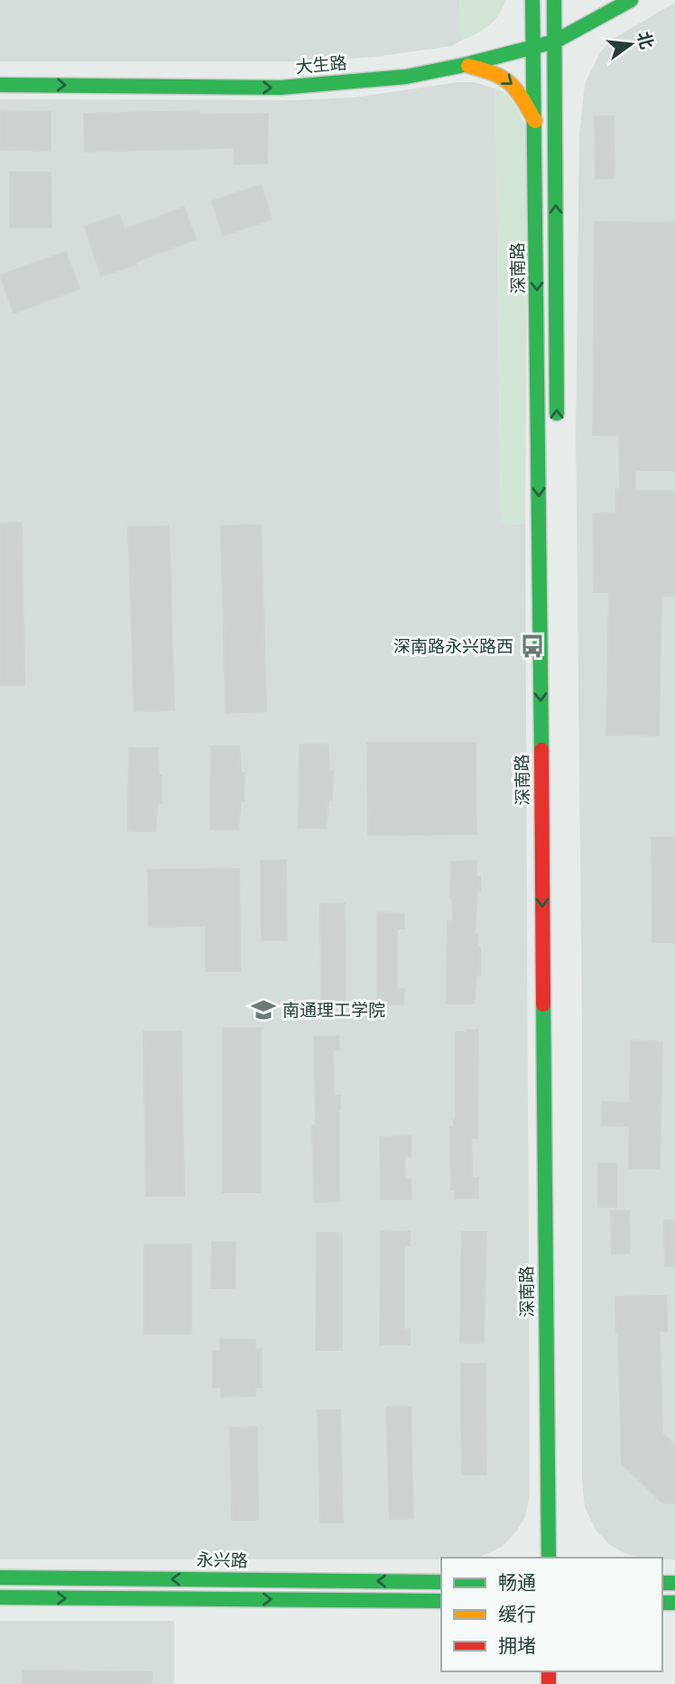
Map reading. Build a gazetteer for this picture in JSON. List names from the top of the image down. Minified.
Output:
{"streets":{"main road":["大生路","深南路","永兴路"]},"crossings":[["大生路","深南路"]],"one_way":["大生路"],"places":{"bus stop":["深南路永兴路西"],"school or university":["南通理工学院"]},"legend":["畅通","缓行","拥堵"],"north":"right"}
